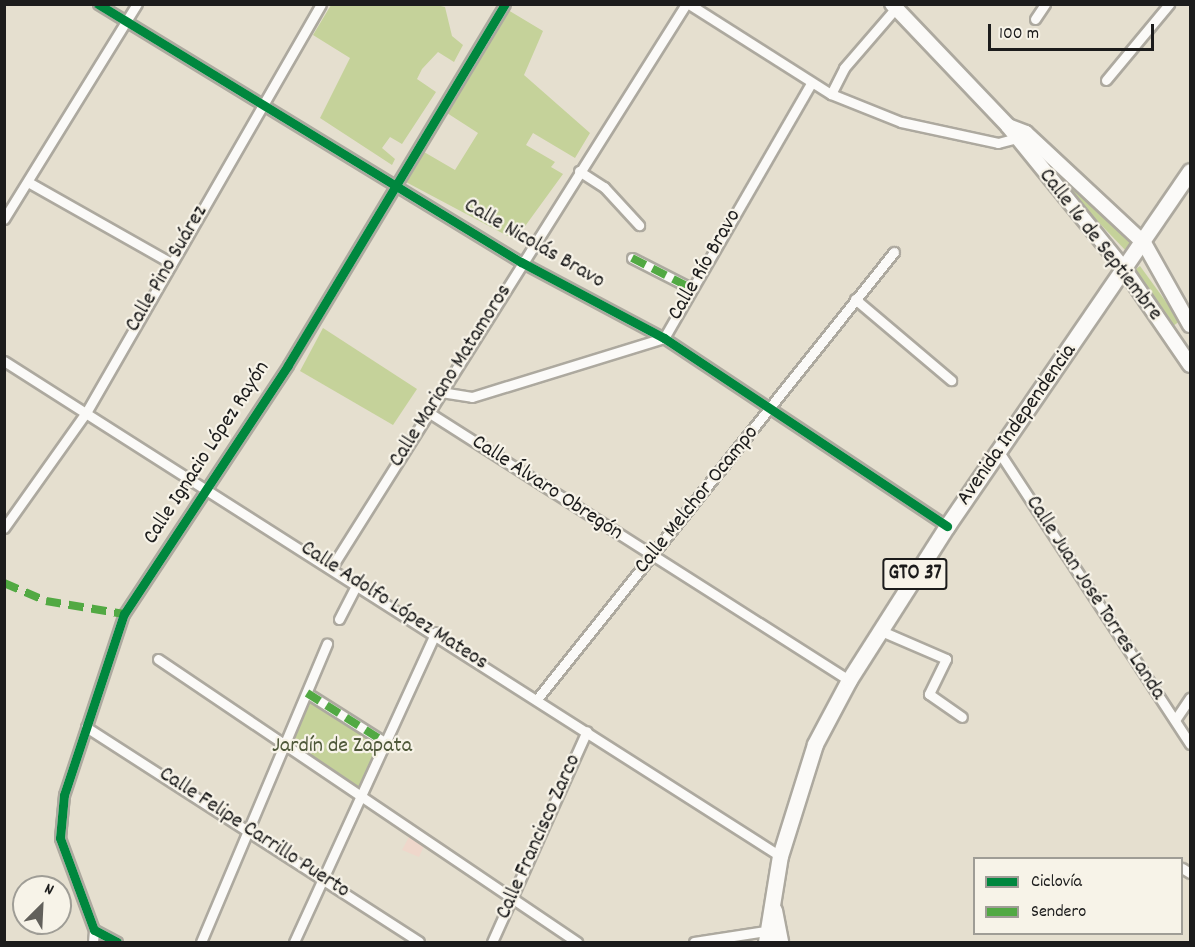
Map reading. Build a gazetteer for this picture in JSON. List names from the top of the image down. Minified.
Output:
{"streets":{"main road":["Avenida Independencia","GTO 37"],"street":["Calle Nicolás Bravo","Calle 16 de Septiembre","Calle Río Bravo","Calle Pino Suárez","Calle Mariano Matamoros","Calle Ignacio López Rayón","Calle Álvaro Obregón","Calle Melchor Ocampo","Calle Juan José Torres Landa","Calle Adolfo López Mateos","Calle Felipe Carrillo Puerto","Calle Francisco Zarco"]},"crossings":[["Calle Nicolás Bravo","Calle Río Bravo"],["Calle Nicolás Bravo","Calle Pino Suárez"],["Calle Nicolás Bravo","Calle Mariano Matamoros"],["Calle Nicolás Bravo","Avenida Independencia"],["Calle Nicolás Bravo","Calle Ignacio López Rayón"],["Calle Nicolás Bravo","Calle Melchor Ocampo"],["Calle 16 de Septiembre","Avenida Independencia"],["Calle 16 de Septiembre","GTO 37"],["Calle Río Bravo","Calle Mariano Matamoros"],["Calle Pino Suárez","Calle Adolfo López Mateos"],["Calle Mariano Matamoros","Calle Álvaro Obregón"],["Calle Mariano Matamoros","Calle Adolfo López Mateos"],["Avenida Independencia","Calle Álvaro Obregón"],["Avenida Independencia","GTO 37"],["Avenida Independencia","Calle Juan José Torres Landa"],["Avenida Independencia","Calle Adolfo López Mateos"],["Calle Ignacio López Rayón","Calle Adolfo López Mateos"],["Calle Ignacio López Rayón","Calle Felipe Carrillo Puerto"],["Calle Álvaro Obregón","Calle Melchor Ocampo"],["Calle Melchor Ocampo","Calle Adolfo López Mateos"],["Calle Adolfo López Mateos","Calle Francisco Zarco"]],"parks":["Jardín de Zapata"],"legend":["Ciclovía","Sendero"],"scale_bar":"100 m","north":"top right"}
